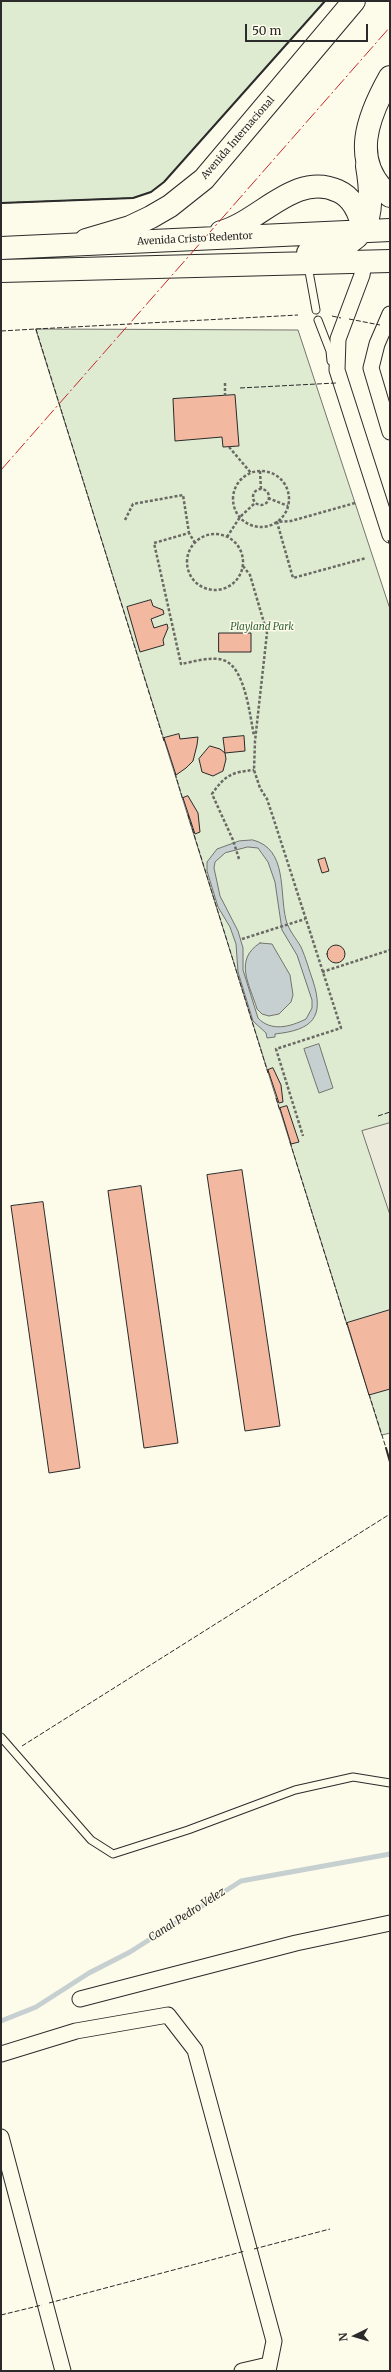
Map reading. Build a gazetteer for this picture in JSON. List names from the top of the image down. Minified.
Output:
{"streets":{"main road":["Avenida Internacional","Avenida Cristo Redentor"]},"crossings":[["Avenida Internacional","Avenida Cristo Redentor"]],"water":["Canal Pedro Velez"],"parks":["Playland Park"],"scale_bar":"50 m","north":"left"}
